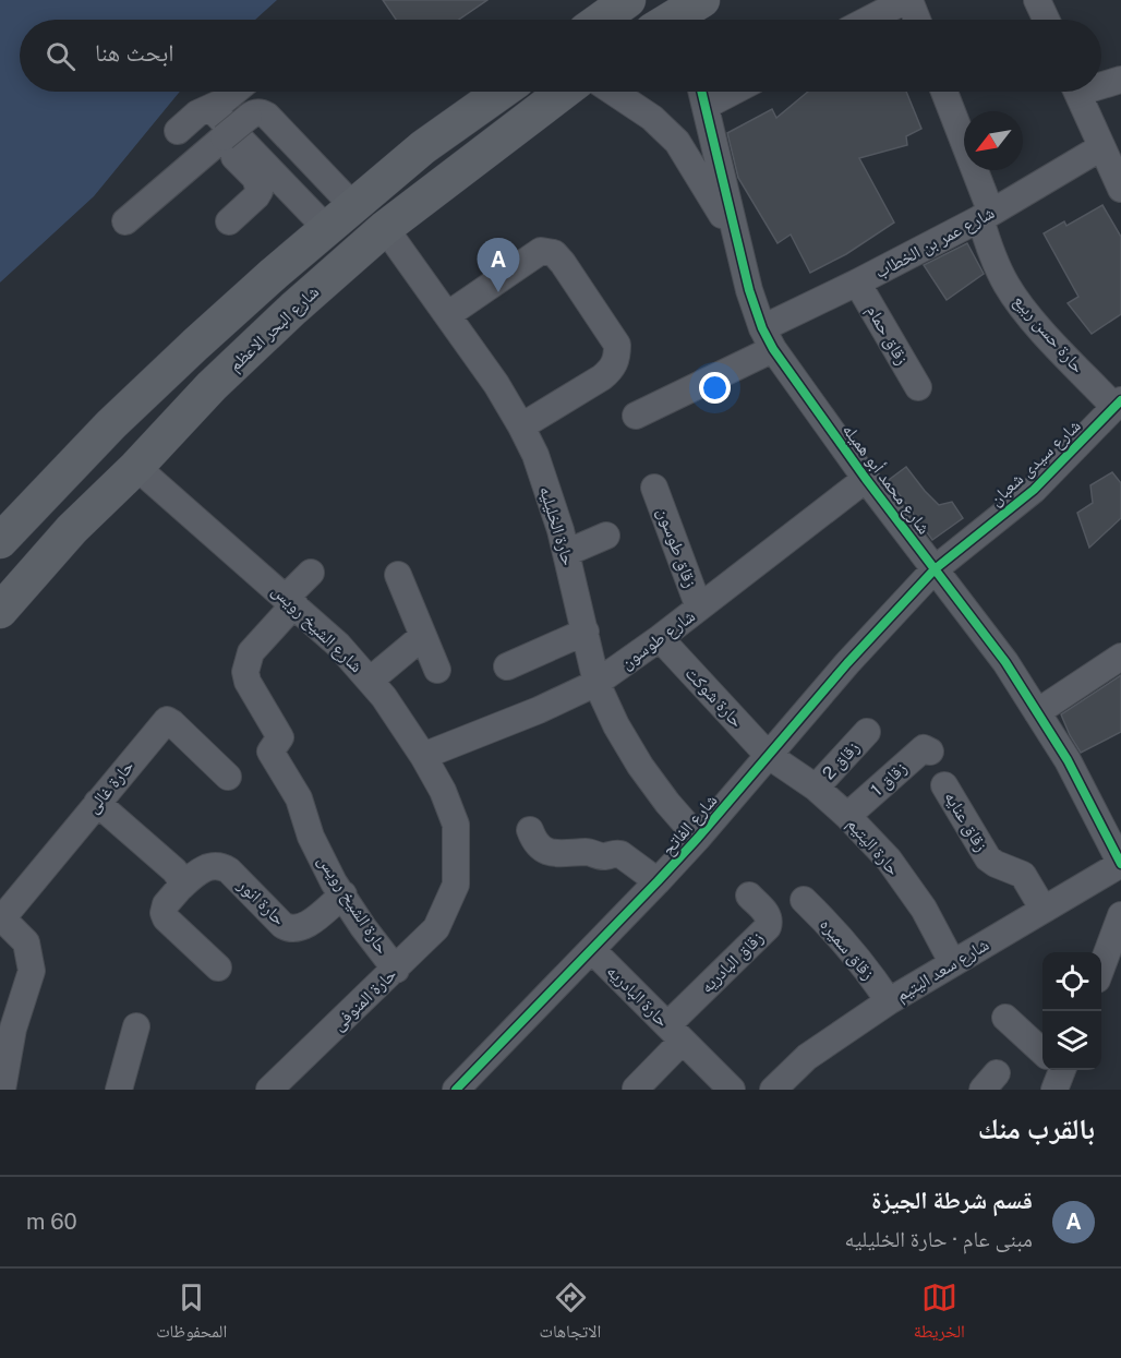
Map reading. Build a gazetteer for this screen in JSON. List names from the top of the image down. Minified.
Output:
{"streets":{"main road":["شارع البحر الاعظم"],"street":["شارع عمر بن الخطاب","حارة حسن ربيع","زقاق حمام","شارع سيدى شعبان","شارع محمد أبو هميله","حارة الخليليه","زقاق طوسون","شارع الشيخ رويس","شارع طوسون","حارة شوكت","زقاق 2","زقاق 1","حارة غالى","زقاق عنايه","شارع الفاتح","حارة اليتيم","حارة انور","حارة الشيخ رويس","زقاق سميره","زقاق البادريه","شارع سعد اليتيم","حارة البادريه","حارة المنوفى"]},"crossings":[["شارع عمر بن الخطاب","حارة حسن ربيع"],["شارع عمر بن الخطاب","زقاق حمام"],["شارع عمر بن الخطاب","شارع محمد أبو هميله"],["شارع البحر الاعظم","حارة الخليليه"],["شارع البحر الاعظم","شارع الشيخ رويس"],["حارة حسن ربيع","شارع سيدى شعبان"],["شارع سيدى شعبان","شارع محمد أبو هميله"],["شارع سيدى شعبان","شارع الفاتح"],["شارع محمد أبو هميله","شارع طوسون"],["شارع محمد أبو هميله","شارع الفاتح"],["شارع محمد أبو هميله","شارع سعد اليتيم"],["حارة الخليليه","شارع طوسون"],["حارة الخليليه","شارع الفاتح"],["زقاق طوسون","شارع طوسون"],["شارع الشيخ رويس","شارع طوسون"],["شارع الشيخ رويس","حارة الشيخ رويس"],["شارع الشيخ رويس","حارة المنوفى"],["شارع طوسون","حارة شوكت"],["حارة شوكت","شارع الفاتح"],["حارة شوكت","حارة اليتيم"],["زقاق 2","حارة اليتيم"],["زقاق 1","حارة اليتيم"],["زقاق عنايه","شارع سعد اليتيم"],["شارع الفاتح","حارة اليتيم"],["شارع الفاتح","حارة البادريه"],["حارة اليتيم","شارع سعد اليتيم"],["حارة انور","حارة الشيخ رويس"],["حارة الشيخ رويس","حارة المنوفى"],["زقاق سميره","شارع سعد اليتيم"],["زقاق البادريه","حارة البادريه"]],"north":"bottom left","page":{"search":"ابحث هنا","pins":"A","heading":"بالقرب منك","list":[{"mark":"A","name":"قسم شرطة الجيزة","note":"مبنى عام · حارة الخليليه","value":"60 m"}],"nav":["الخريطة","الاتجاهات","المحفوظات"]}}
